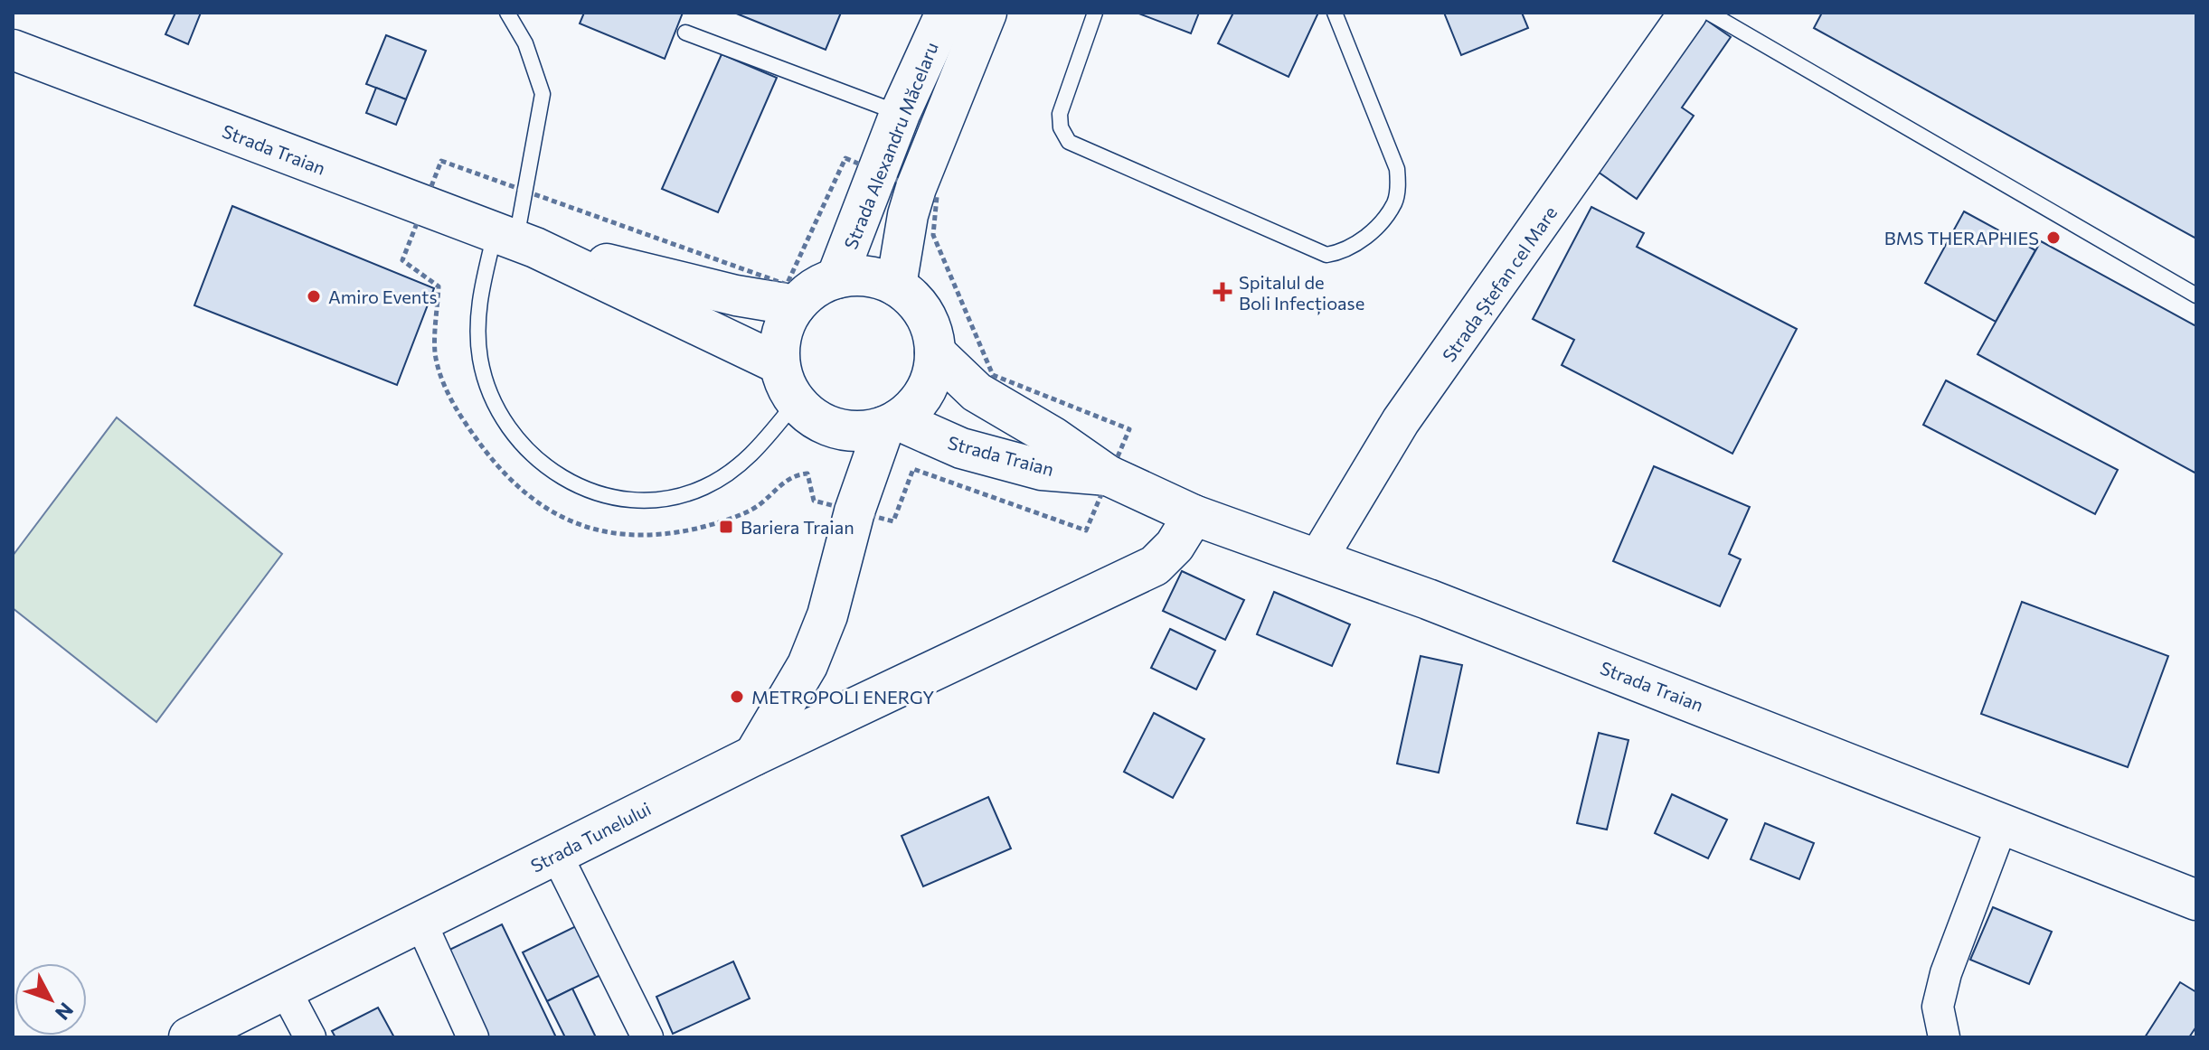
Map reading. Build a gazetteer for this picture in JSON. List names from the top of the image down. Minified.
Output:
{"streets":{"main road":["Strada Alexandru Măcelaru","Strada Traian","Strada Tunelului"],"street":["Strada Ștefan cel Mare"]},"crossings":[["Strada Alexandru Măcelaru","Strada Traian"],["Strada Traian","Strada Ștefan cel Mare"],["Strada Traian","Strada Tunelului"]],"places":{"other":["BMS THERAPHIES","Amiro Events","METROPOLI ENERGY"],"health":["Spitalul de Boli Infecțioase"],"transit":["Bariera Traian"]},"north":"bottom right"}
